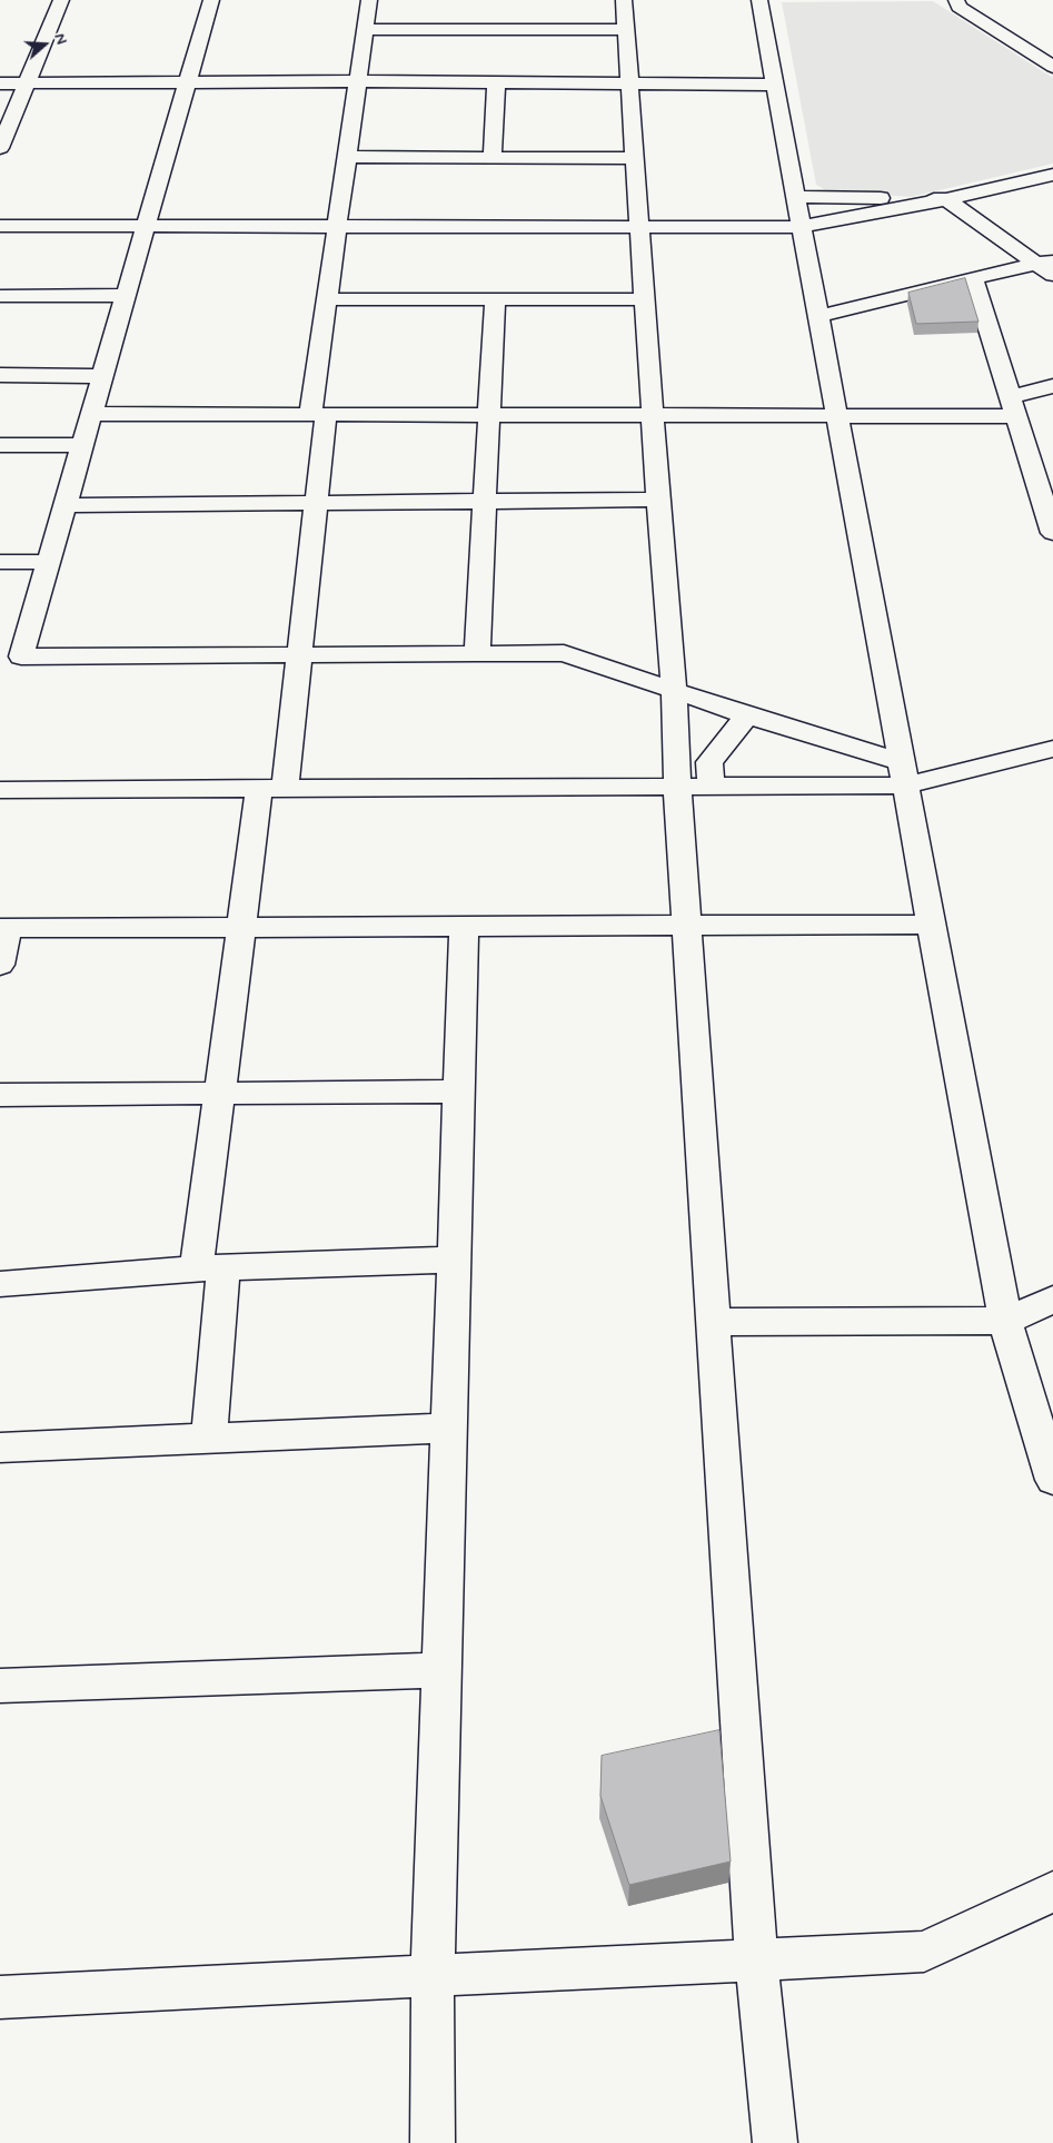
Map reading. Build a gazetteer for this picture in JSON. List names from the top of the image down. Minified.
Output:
{"north":"right"}
